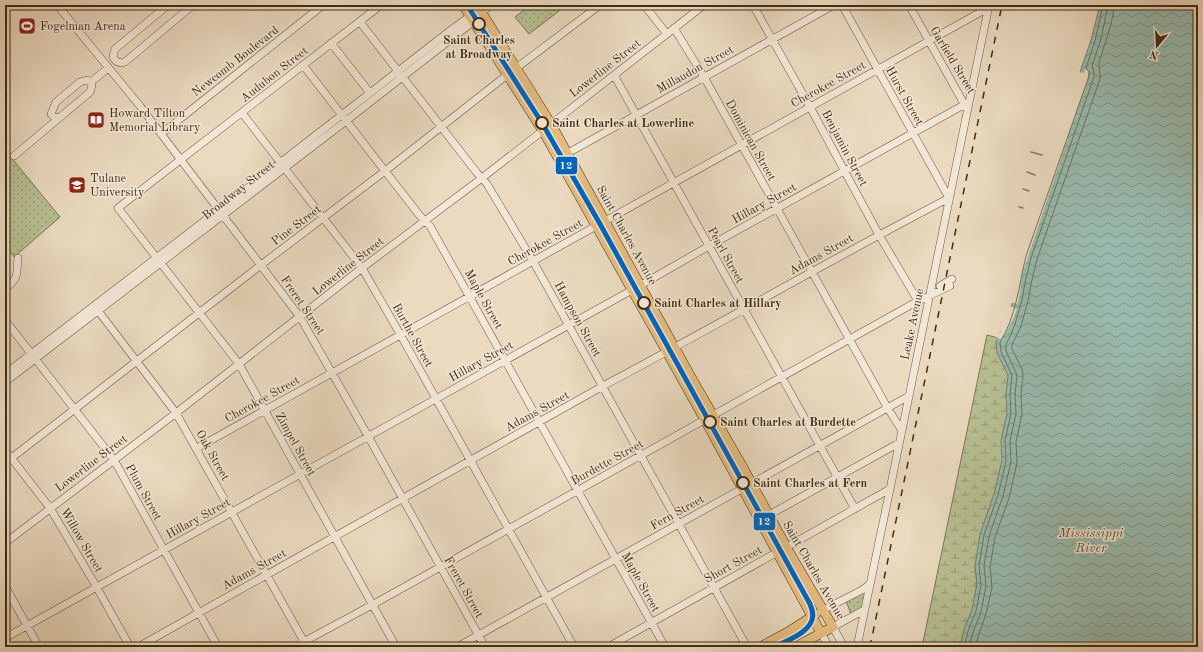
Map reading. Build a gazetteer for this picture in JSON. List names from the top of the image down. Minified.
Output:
{"streets":{"main road":["Saint Charles Avenue"],"street":["Garfield Street","Newcomb Boulevard","Lowerline Street","Millaudon Street","Audubon Street","Cherokee Street","Hurst Street","Dominican Street","Benjamin Street","Broadway Street","Hillary Street","Pine Street","Adams Street","Pearl Street","Maple Street","Freret Street","Hampson Street","Leake Avenue","Burthe Street","Zimpel Street","Oak Street","Burdette Street","Plum Street","Fern Street","Willow Street","Short Street"]},"crossings":[["Garfield Street","Cherokee Street"],["Garfield Street","Hillary Street"],["Garfield Street","Leake Avenue"],["Newcomb Boulevard","Freret Street"],["Lowerline Street","Dominican Street"],["Lowerline Street","Saint Charles Avenue"],["Lowerline Street","Pearl Street"],["Lowerline Street","Maple Street"],["Lowerline Street","Freret Street"],["Lowerline Street","Hampson Street"],["Lowerline Street","Burthe Street"],["Lowerline Street","Zimpel Street"],["Lowerline Street","Oak Street"],["Lowerline Street","Plum Street"],["Lowerline Street","Willow Street"],["Millaudon Street","Dominican Street"],["Millaudon Street","Benjamin Street"],["Millaudon Street","Saint Charles Avenue"],["Millaudon Street","Pearl Street"],["Audubon Street","Broadway Street"],["Audubon Street","Maple Street"],["Audubon Street","Freret Street"],["Audubon Street","Hampson Street"],["Audubon Street","Burthe Street"],["Audubon Street","Zimpel Street"],["Cherokee Street","Hurst Street"],["Cherokee Street","Dominican Street"],["Cherokee Street","Benjamin Street"],["Cherokee Street","Saint Charles Avenue"],["Cherokee Street","Pearl Street"],["Cherokee Street","Maple Street"],["Cherokee Street","Freret Street"],["Cherokee Street","Hampson Street"],["Cherokee Street","Leake Avenue"],["Cherokee Street","Burthe Street"],["Cherokee Street","Zimpel Street"],["Cherokee Street","Oak Street"],["Hurst Street","Hillary Street"],["Hurst Street","Adams Street"],["Hurst Street","Leake Avenue"],["Dominican Street","Hillary Street"],["Dominican Street","Adams Street"],["Dominican Street","Leake Avenue"],["Dominican Street","Burdette Street"],["Dominican Street","Fern Street"],["Benjamin Street","Hillary Street"],["Benjamin Street","Adams Street"],["Benjamin Street","Burdette Street"],["Broadway Street","Saint Charles Avenue"],["Broadway Street","Maple Street"],["Broadway Street","Freret Street"],["Broadway Street","Hampson Street"],["Broadway Street","Burthe Street"],["Broadway Street","Zimpel Street"],["Broadway Street","Oak Street"],["Broadway Street","Plum Street"],["Hillary Street","Saint Charles Avenue"],["Hillary Street","Pearl Street"],["Hillary Street","Maple Street"],["Hillary Street","Freret Street"],["Hillary Street","Hampson Street"],["Hillary Street","Leake Avenue"],["Hillary Street","Burthe Street"],["Hillary Street","Zimpel Street"],["Hillary Street","Oak Street"],["Hillary Street","Plum Street"],["Hillary Street","Willow Street"],["Pine Street","Saint Charles Avenue"],["Pine Street","Maple Street"],["Pine Street","Freret Street"],["Pine Street","Hampson Street"],["Pine Street","Burthe Street"],["Pine Street","Zimpel Street"],["Pine Street","Oak Street"],["Pine Street","Plum Street"],["Pine Street","Willow Street"],["Saint Charles Avenue","Adams Street"],["Saint Charles Avenue","Burdette Street"],["Saint Charles Avenue","Fern Street"],["Saint Charles Avenue","Short Street"],["Adams Street","Pearl Street"],["Adams Street","Maple Street"],["Adams Street","Freret Street"],["Adams Street","Hampson Street"],["Adams Street","Leake Avenue"],["Adams Street","Burthe Street"],["Adams Street","Zimpel Street"],["Adams Street","Oak Street"],["Adams Street","Plum Street"],["Pearl Street","Burdette Street"],["Pearl Street","Fern Street"],["Pearl Street","Short Street"],["Maple Street","Burdette Street"],["Maple Street","Fern Street"],["Maple Street","Short Street"],["Freret Street","Burdette Street"],["Freret Street","Fern Street"],["Hampson Street","Burdette Street"],["Hampson Street","Fern Street"],["Hampson Street","Short Street"],["Leake Avenue","Burdette Street"],["Leake Avenue","Fern Street"],["Leake Avenue","Short Street"],["Burthe Street","Burdette Street"],["Burthe Street","Fern Street"],["Zimpel Street","Burdette Street"],["Oak Street","Burdette Street"]],"water":["Mississippi River"],"places":{"other":["Saint Charles at Broadway","Saint Charles at Lowerline","Saint Charles at Hillary","Saint Charles at Burdette","Saint Charles at Fern"],"sports":["Fogelman Arena"],"library":["Howard Tilton Memorial Library"],"school or university":["Tulane University"]},"lines":["transit line 12"],"north":"bottom"}
